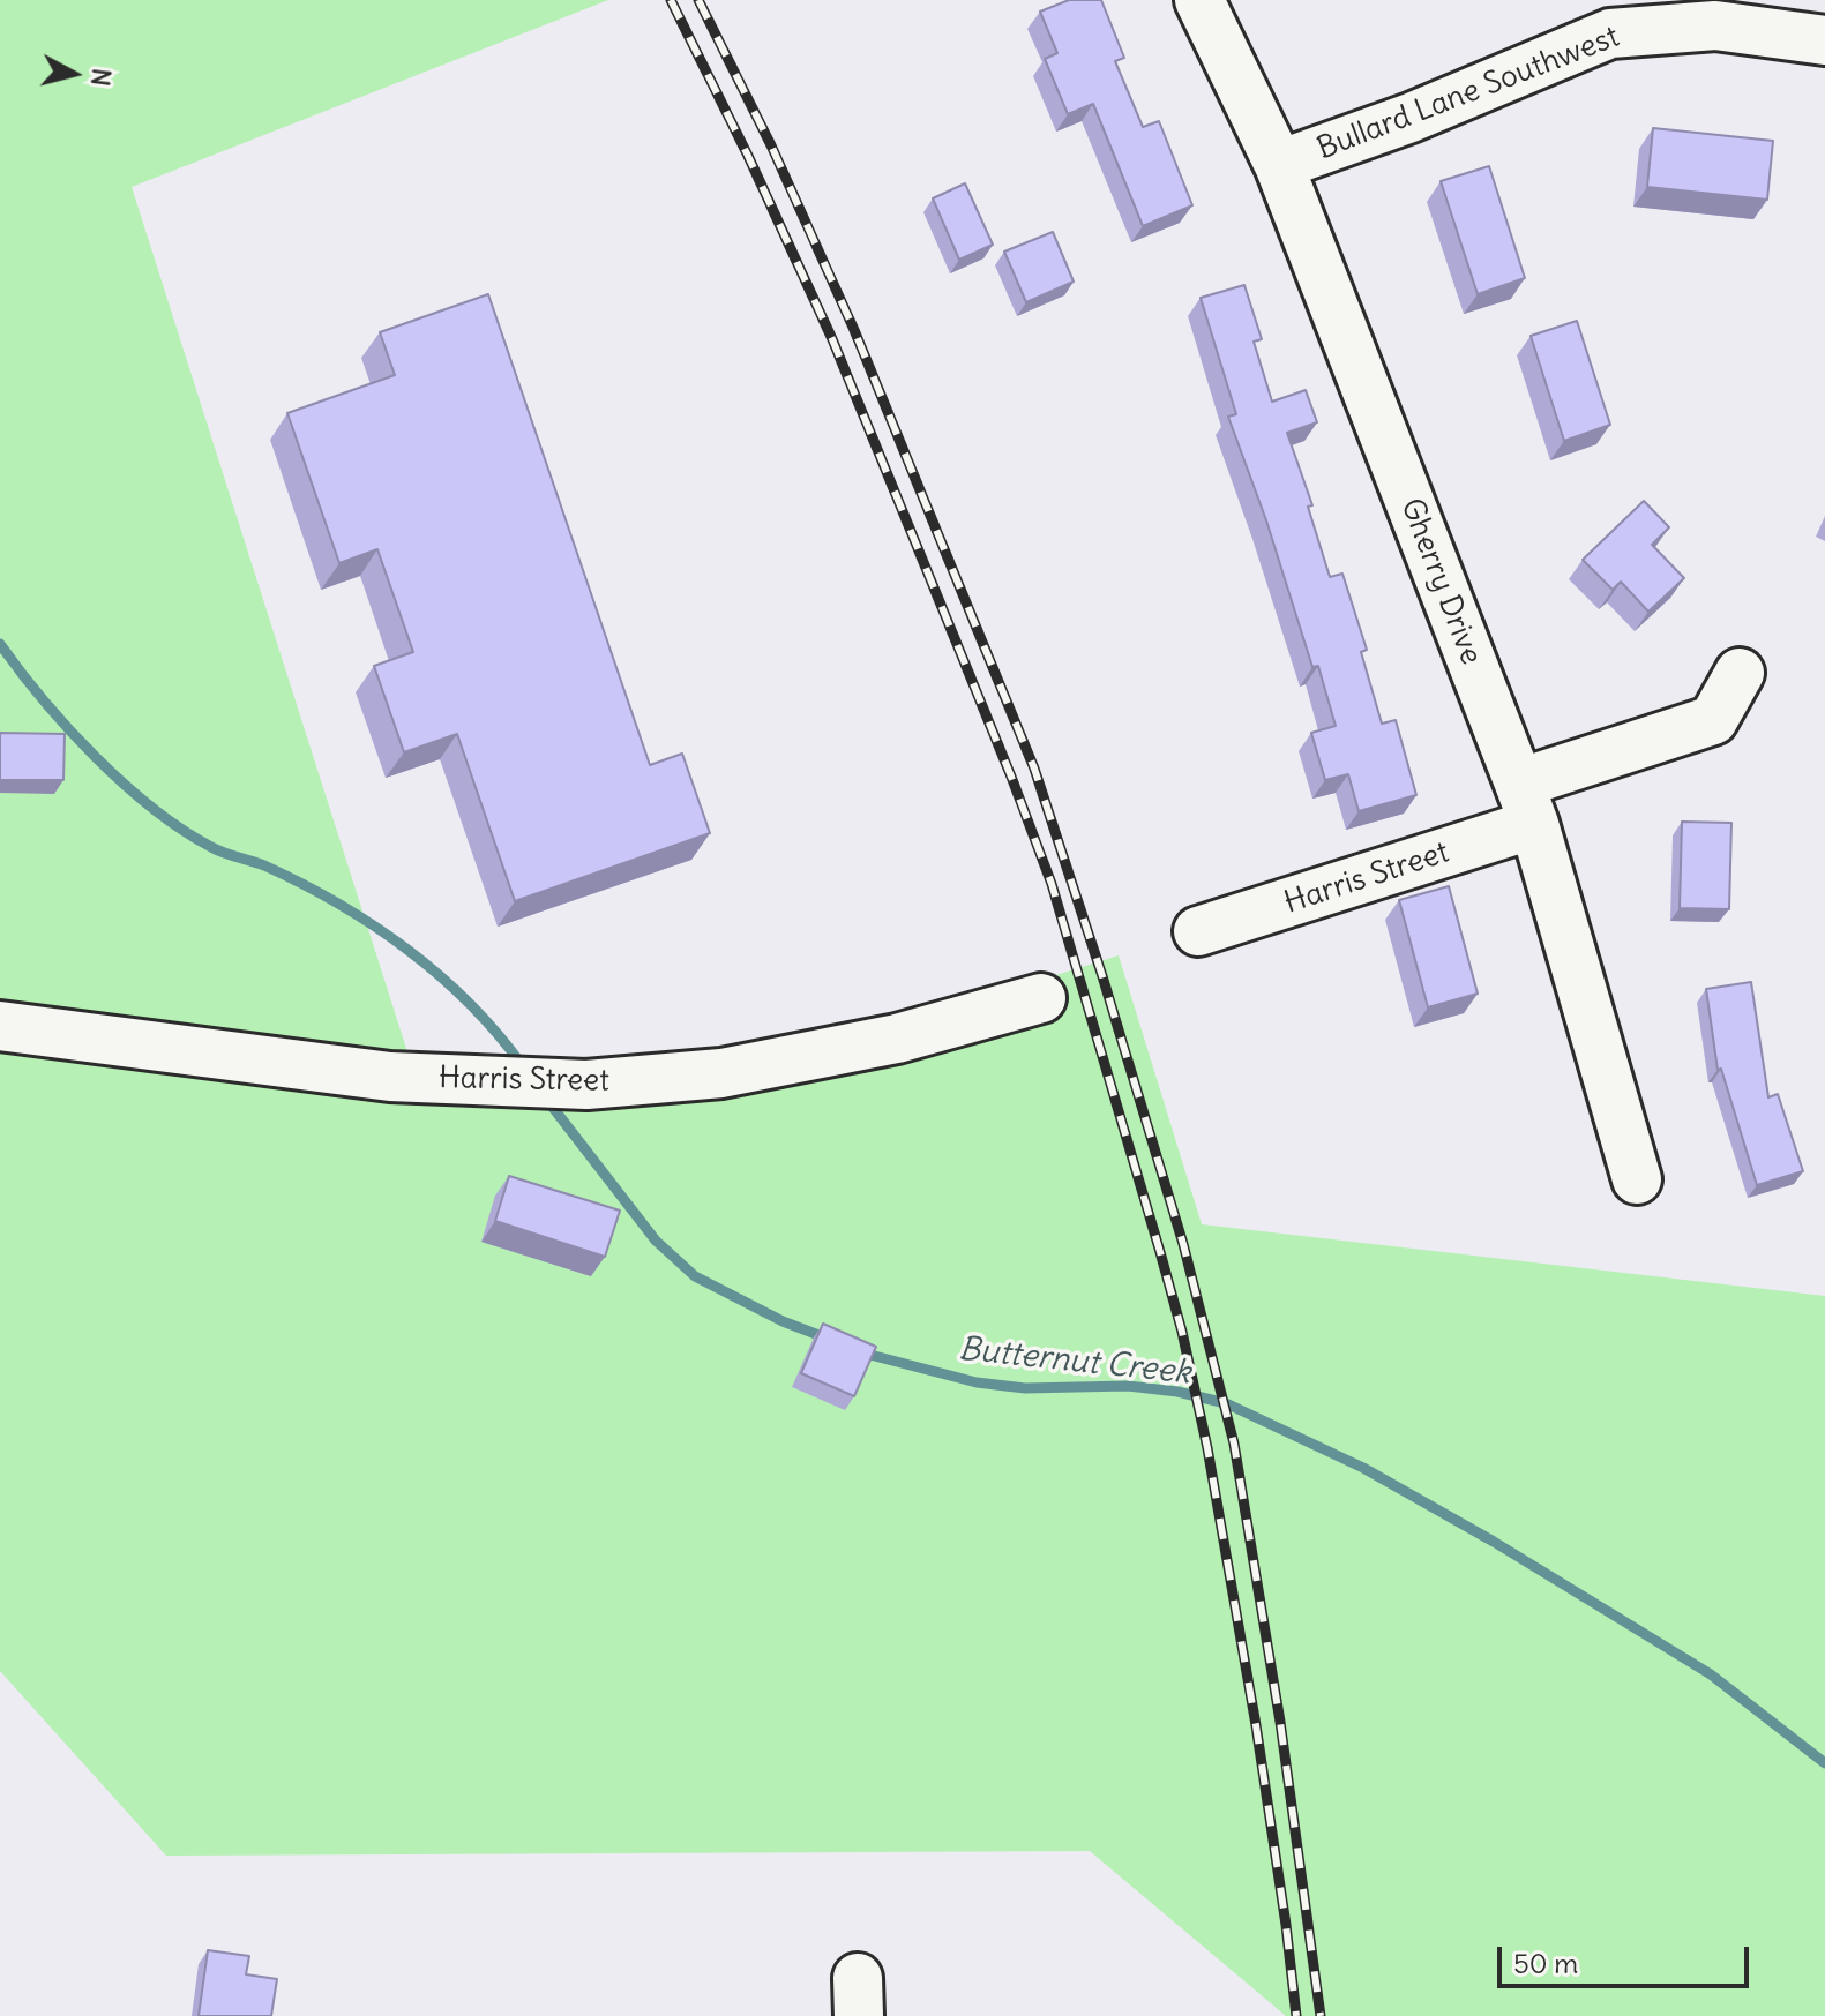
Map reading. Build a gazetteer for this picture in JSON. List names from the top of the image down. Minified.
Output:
{"streets":{"street":["Bullard Lane Southwest","Gherry Drive","Harris Street"]},"crossings":[["Bullard Lane Southwest","Gherry Drive"],["Gherry Drive","Harris Street"]],"water":["Butternut Creek"],"scale_bar":"50 m","north":"right"}
